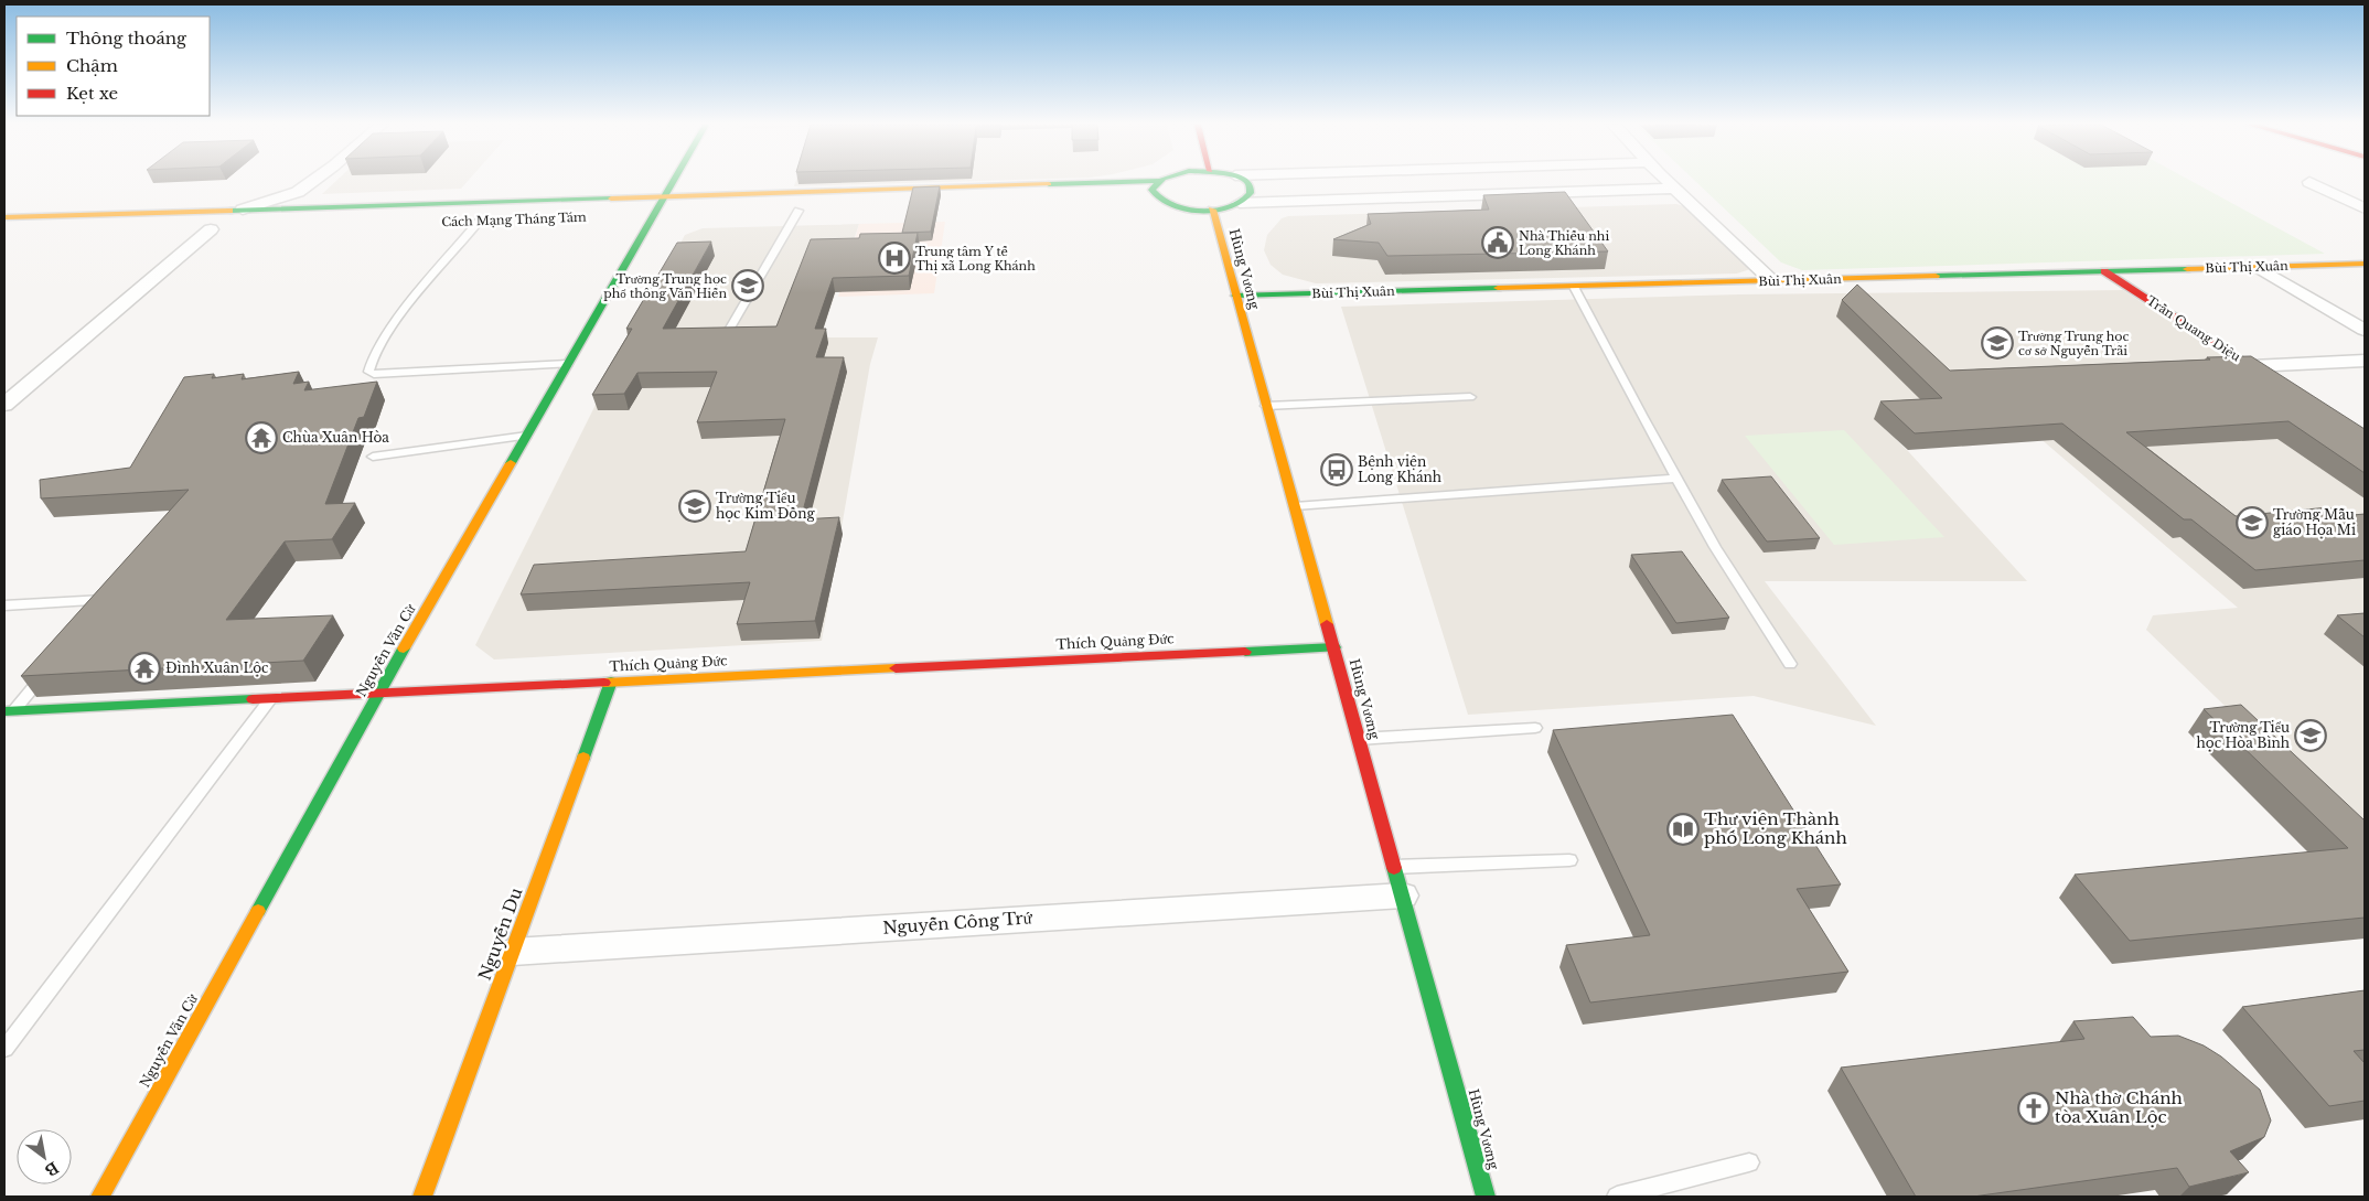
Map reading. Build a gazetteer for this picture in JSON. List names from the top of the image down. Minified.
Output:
{"streets":{"main road":["Cách Mạng Tháng Tám","Bùi Thị Xuân","Hùng Vương","Trần Quang Diệu","Thích Quảng Đức","Nguyễn Văn Cừ","Nguyễn Du"],"street":["Nguyễn Công Trứ"]},"crossings":[["Cách Mạng Tháng Tám","Nguyễn Văn Cừ"],["Bùi Thị Xuân","Hùng Vương"],["Bùi Thị Xuân","Trần Quang Diệu"],["Hùng Vương","Thích Quảng Đức"],["Hùng Vương","Nguyễn Công Trứ"],["Thích Quảng Đức","Nguyễn Văn Cừ"],["Thích Quảng Đức","Nguyễn Du"],["Nguyễn Công Trứ","Nguyễn Du"]],"places":{"public building":["Nhà Thiếu nhi Long Khánh"],"hospital":["Trung tâm Y tế Thị xã Long Khánh"],"school or university":["Trường Trung học phổ thông Văn Hiến","Trường Trung học cơ sở Nguyễn Trãi","Trường Tiểu học Kim Đồng","Trường Mẫu giáo Họa Mi","Trường Tiểu học Hòa Bình"],"temple":["Chùa Xuân Hòa","Đình Xuân Lộc"],"bus stop":["Bệnh viện Long Khánh"],"library":["Thư viện Thành phố Long Khánh"],"church":["Nhà thờ Chánh tòa Xuân Lộc"]},"legend":["Thông thoáng","Chậm","Kẹt xe"],"north":"bottom right"}
